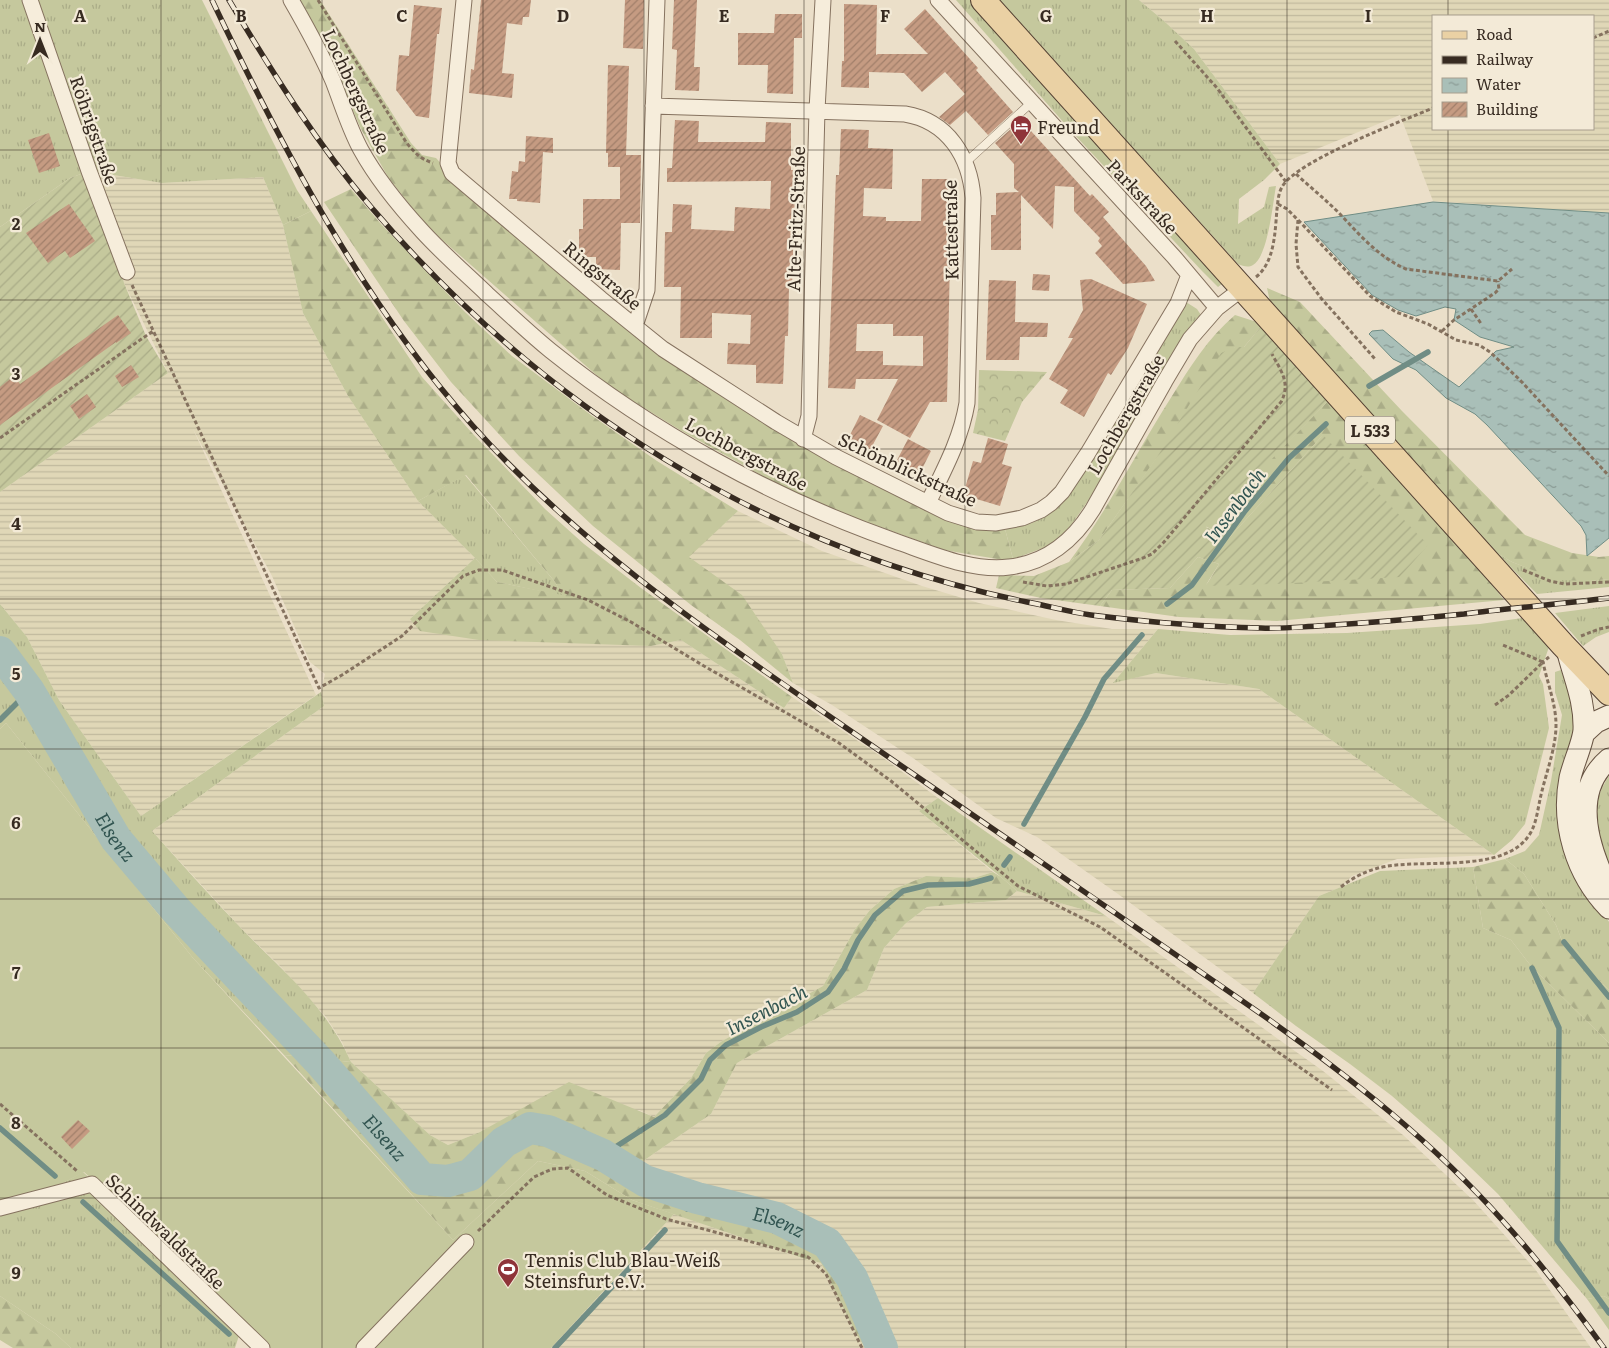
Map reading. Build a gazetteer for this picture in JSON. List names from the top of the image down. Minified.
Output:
{"streets":{"main road":["L 533"],"street":["Lochbergstraße","Röhrigstraße","Parkstraße","Alte-Fritz-Straße","Kattestraße","Ringstraße","Schönblickstraße","Schindwaldstraße"]},"crossings":[["Lochbergstraße","Parkstraße"],["Lochbergstraße","L 533"],["Parkstraße","Schönblickstraße"],["Alte-Fritz-Straße","Kattestraße"],["Alte-Fritz-Straße","Schönblickstraße"],["Kattestraße","Ringstraße"],["Kattestraße","Schönblickstraße"],["Ringstraße","Schönblickstraße"]],"water":["Insenbach","Elsenz"],"places":{"hotel":["Freund"],"sports":["Tennis Club Blau-Weiß Steinsfurt e.V."]},"legend":["Road","Railway","Water","Building"],"north":"top","grid":{"columns":["A","B","C","D","E","F","G","H","I"],"rows":["2","3","4","5","6","7","8","9"]}}
